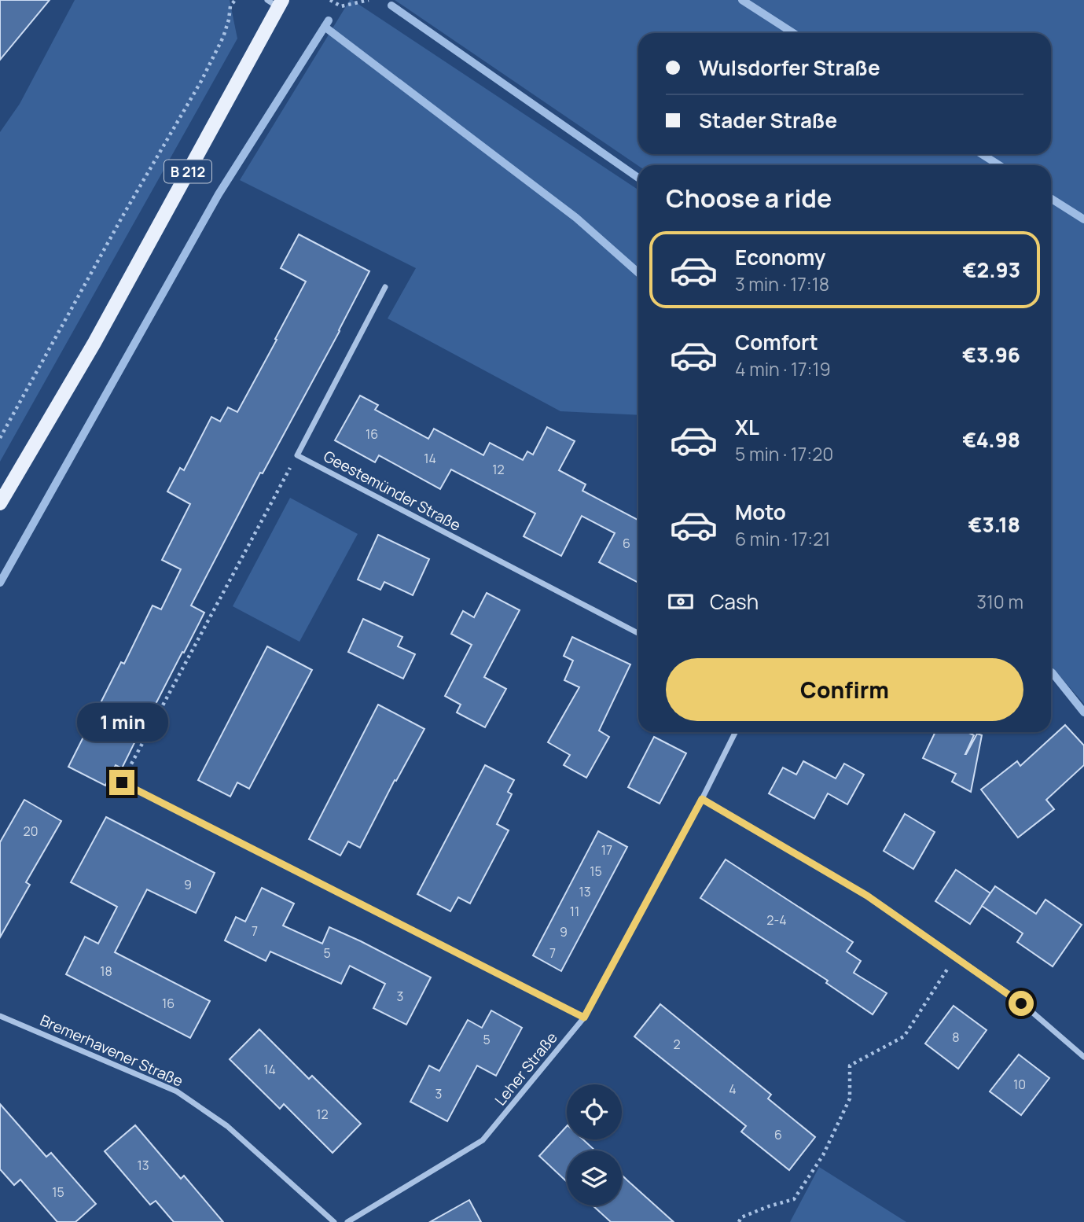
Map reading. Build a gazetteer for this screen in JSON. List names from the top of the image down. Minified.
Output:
{"streets":{"main road":["B 212"],"street":["Geestemünder Straße","Bremerhavener Straße","Leher Straße"]},"house_numbers":["16","14","12","6","20","17","15","9","13","11","2-4","7","9","5","7","18","3","16","8","5","2","14","10","4","3","12","6","13","15"],"page":{"banner":["Wulsdorfer Straße","Stader Straße"],"heading":"Choose a ride","list":[{"name":"Economy","note":"3 min · 17:18","value":"€2.93"},{"name":"Comfort","note":"4 min · 17:19","value":"€3.96"},{"name":"XL","note":"5 min · 17:20","value":"€4.98"},{"name":"Moto","note":"6 min · 17:21","value":"€3.18"}],"pay":["Cash","310 m"],"buttons":"Confirm","bubble":"1 min"}}
